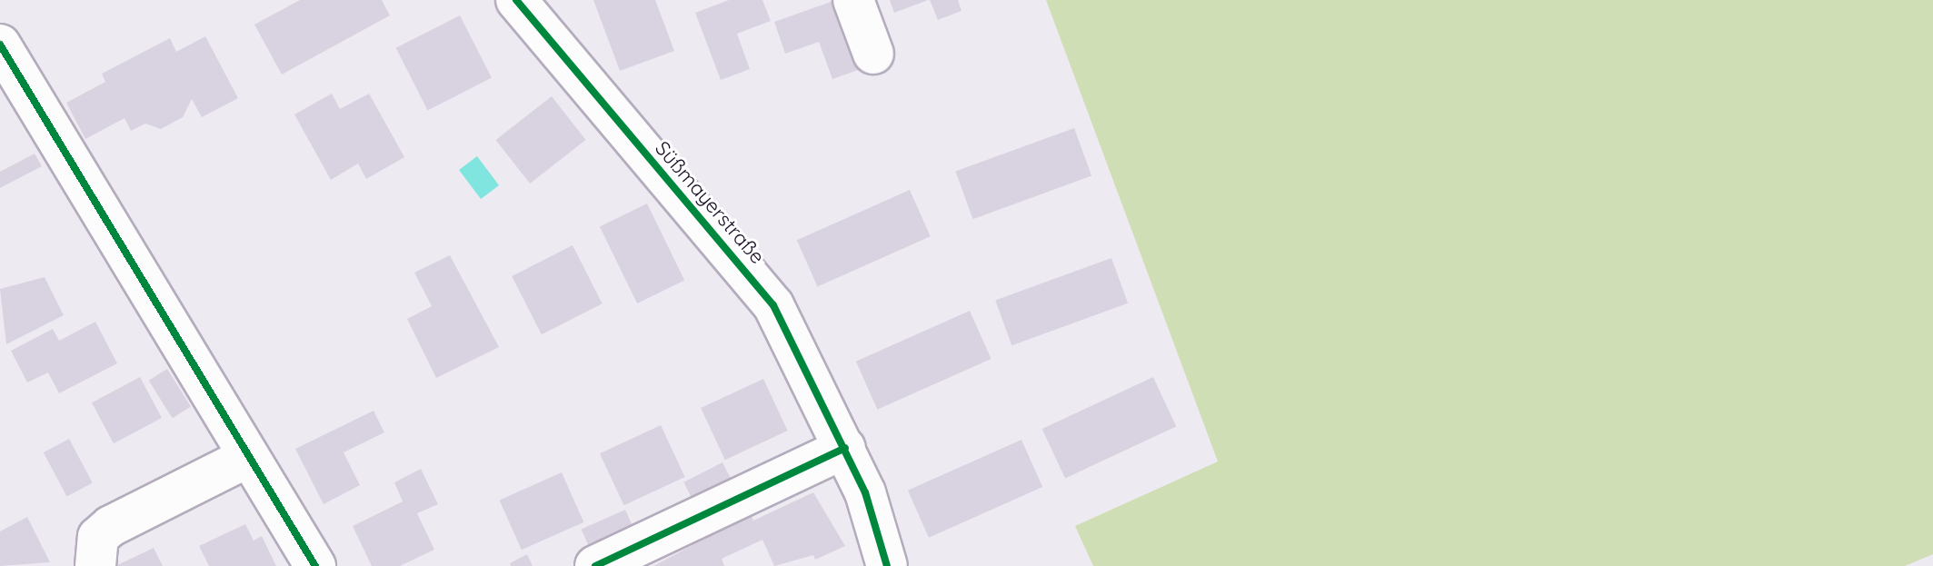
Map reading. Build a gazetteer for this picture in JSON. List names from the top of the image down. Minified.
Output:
{"streets":{"street":["Süßmayerstraße"]}}
